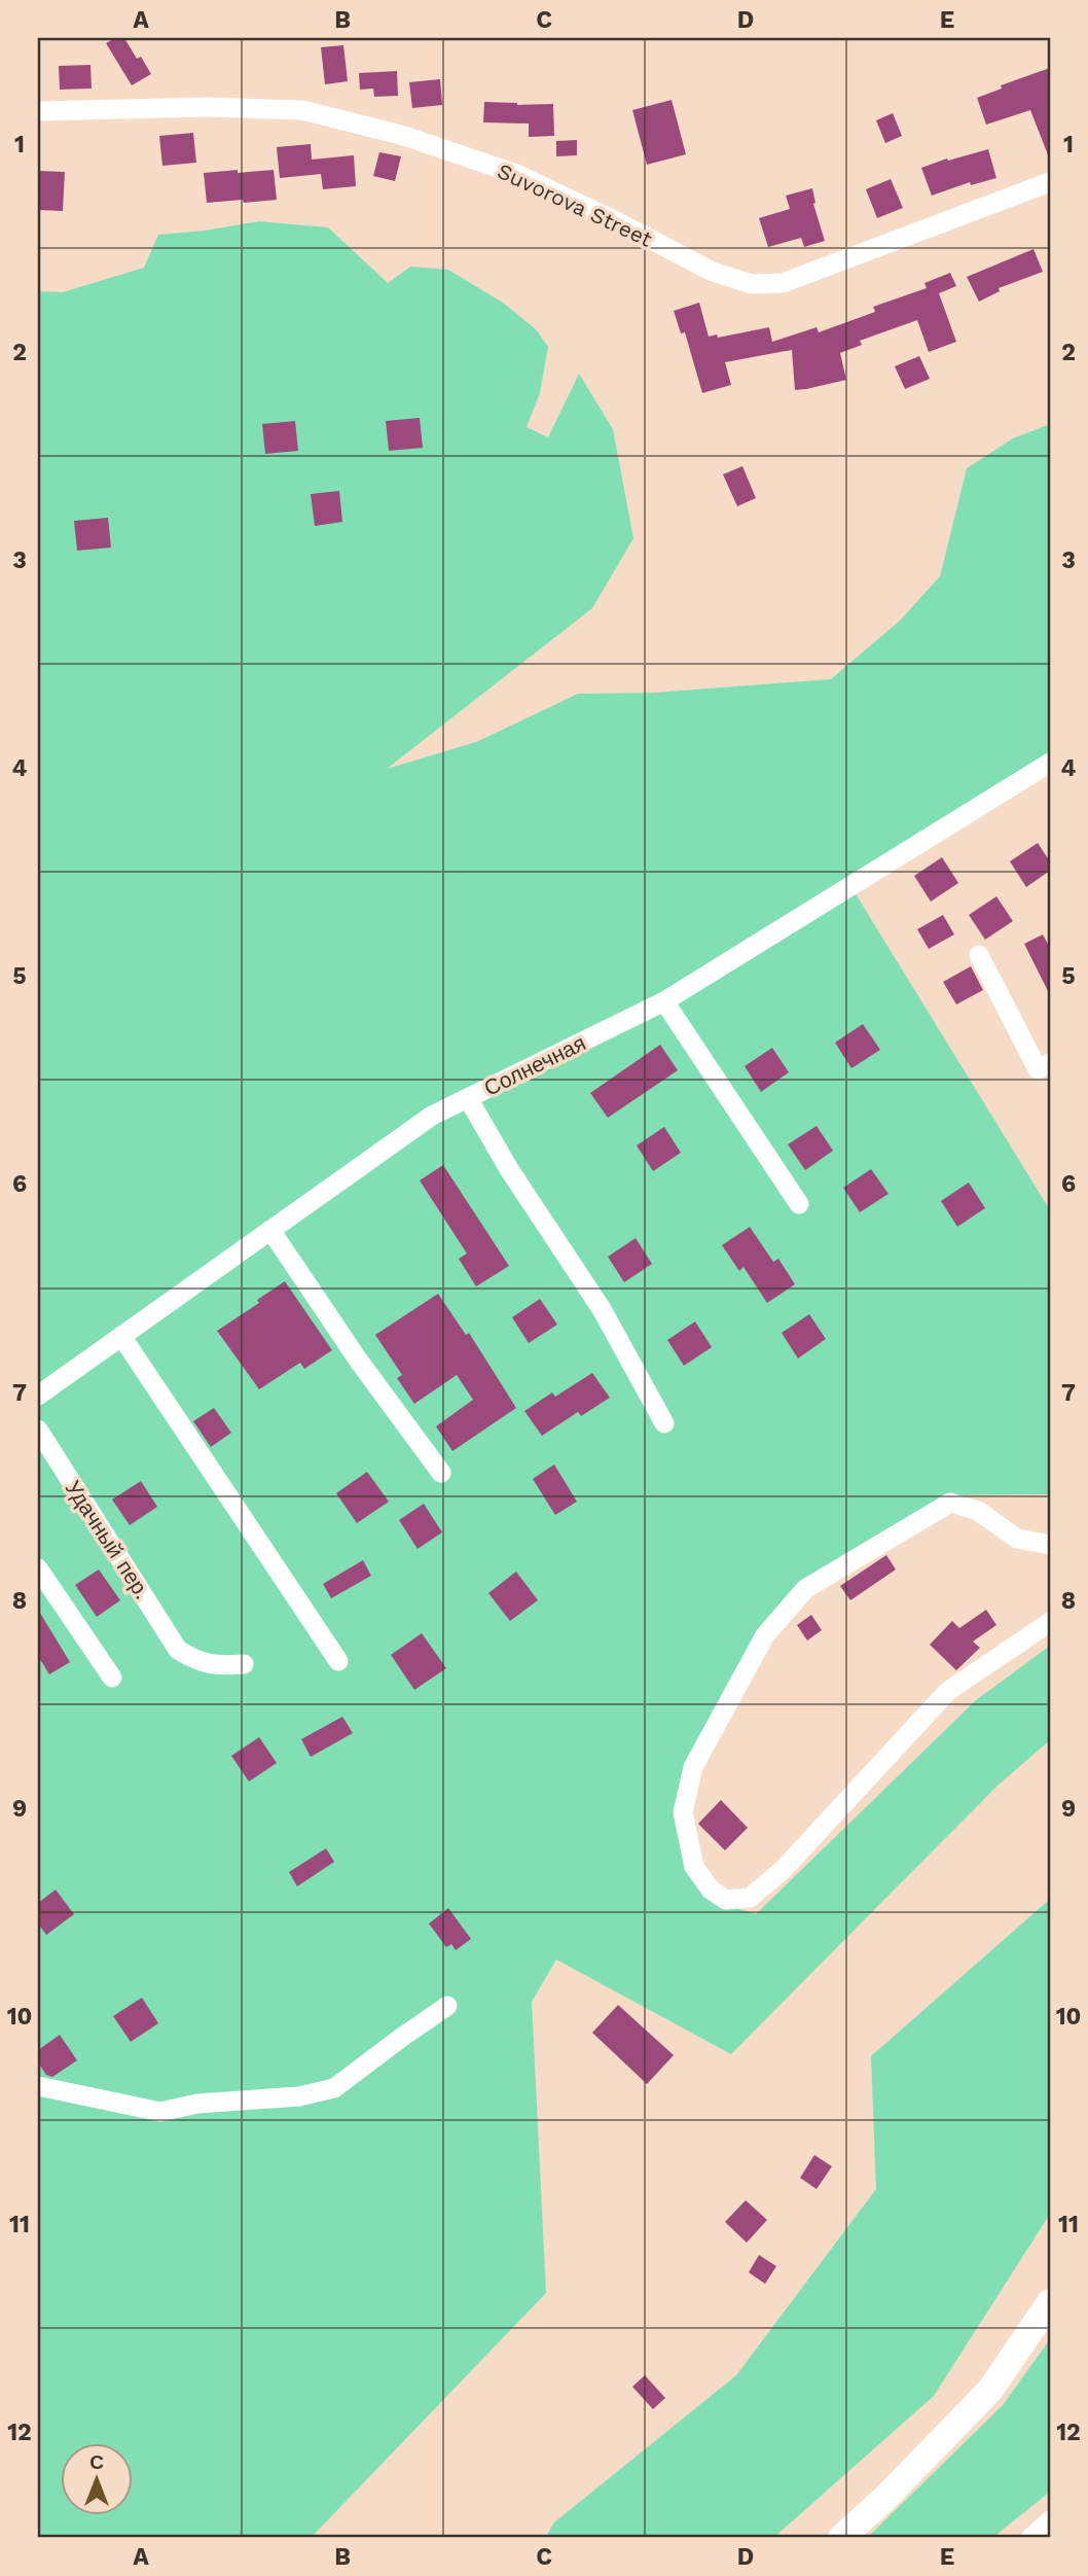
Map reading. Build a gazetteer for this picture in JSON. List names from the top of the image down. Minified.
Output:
{"streets":{"street":["Suvorova Street","Солнечная","Удачный пер."]},"north":"top","grid":{"columns":["A","B","C","D","E"],"rows":["1","2","3","4","5","6","7","8","9","10","11","12"]}}
